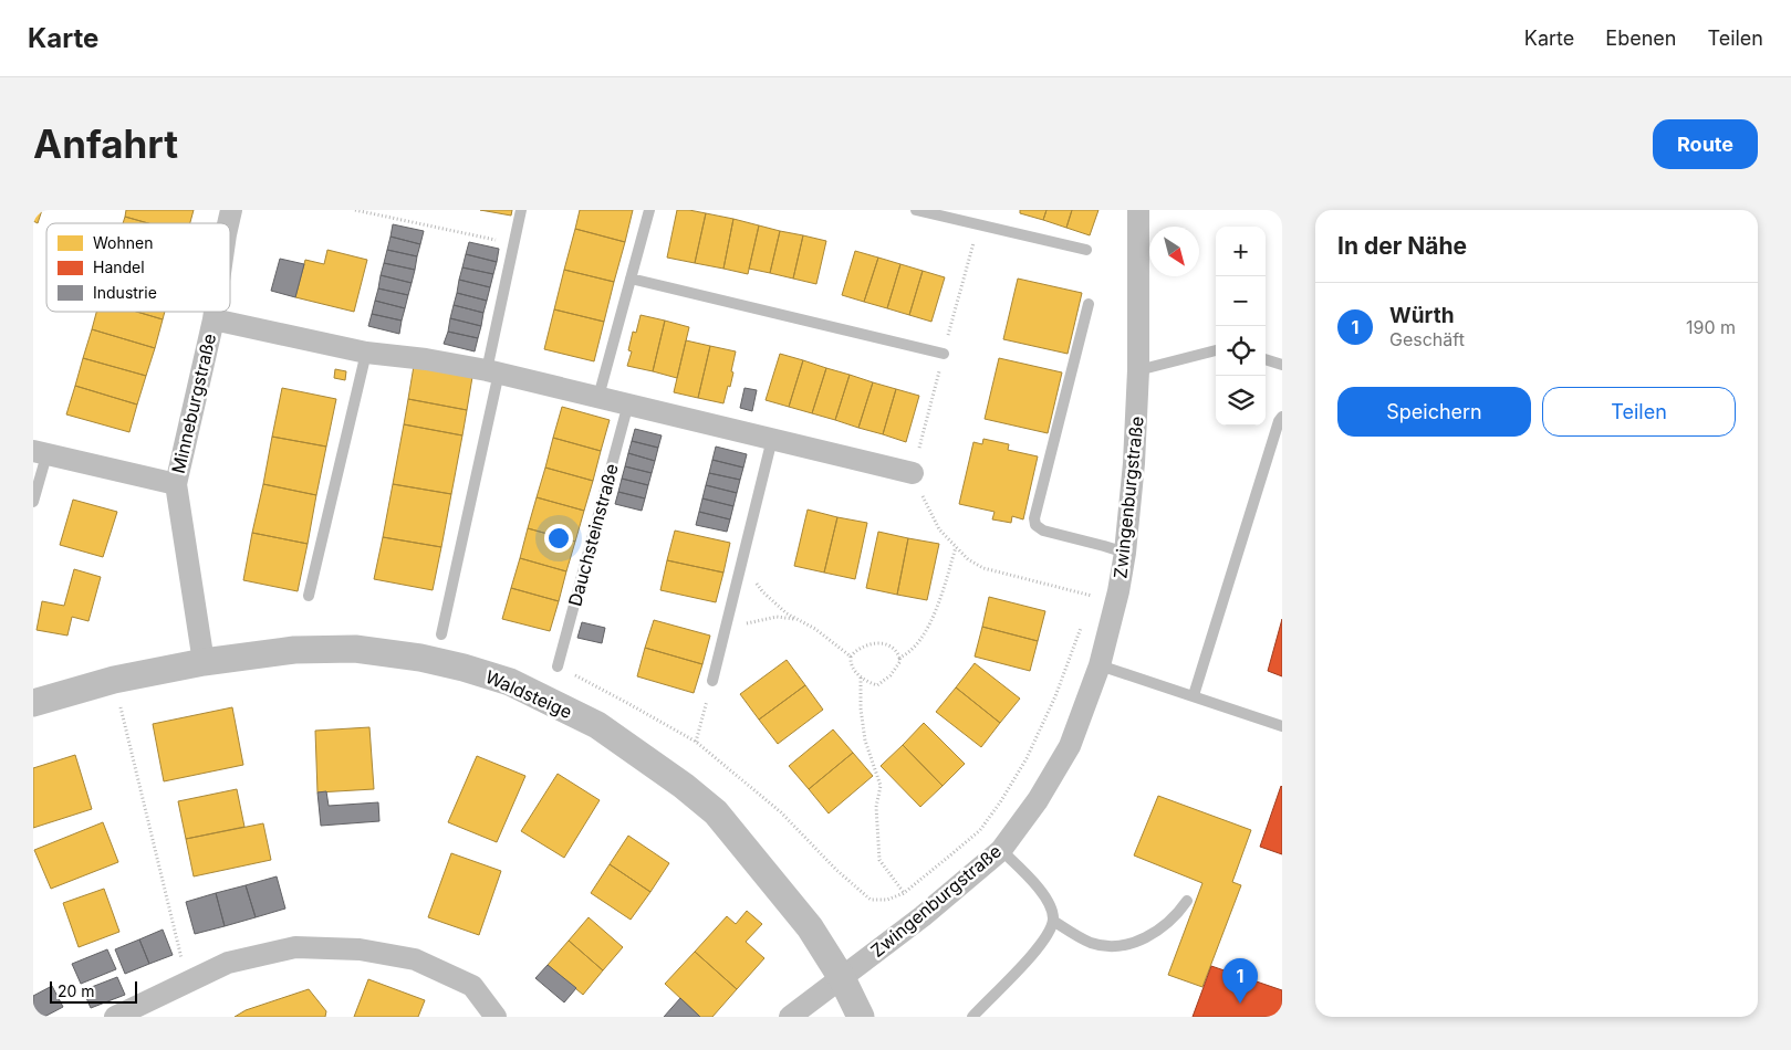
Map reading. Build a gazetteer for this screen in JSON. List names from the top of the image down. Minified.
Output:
{"streets":{"street":["Minneburgstraße","Zwingenburgstraße","Waldsteige"],"lane":["Dauchsteinstraße"]},"crossings":[["Minneburgstraße","Waldsteige"],["Zwingenburgstraße","Waldsteige"]],"legend":["Wohnen","Handel","Industrie"],"scale_bar":"20 m","north":"bottom right","page":{"header":"Karte","nav":["Karte","Ebenen","Teilen"],"buttons":["Route",["Speichern","Teilen"]],"title":"Anfahrt","heading":"In der Nähe","map_buttons":["+","−"],"list":[{"mark":"1","name":"Würth","note":"Geschäft","value":"190 m"}],"pins":"1","scale":"20 m"}}
